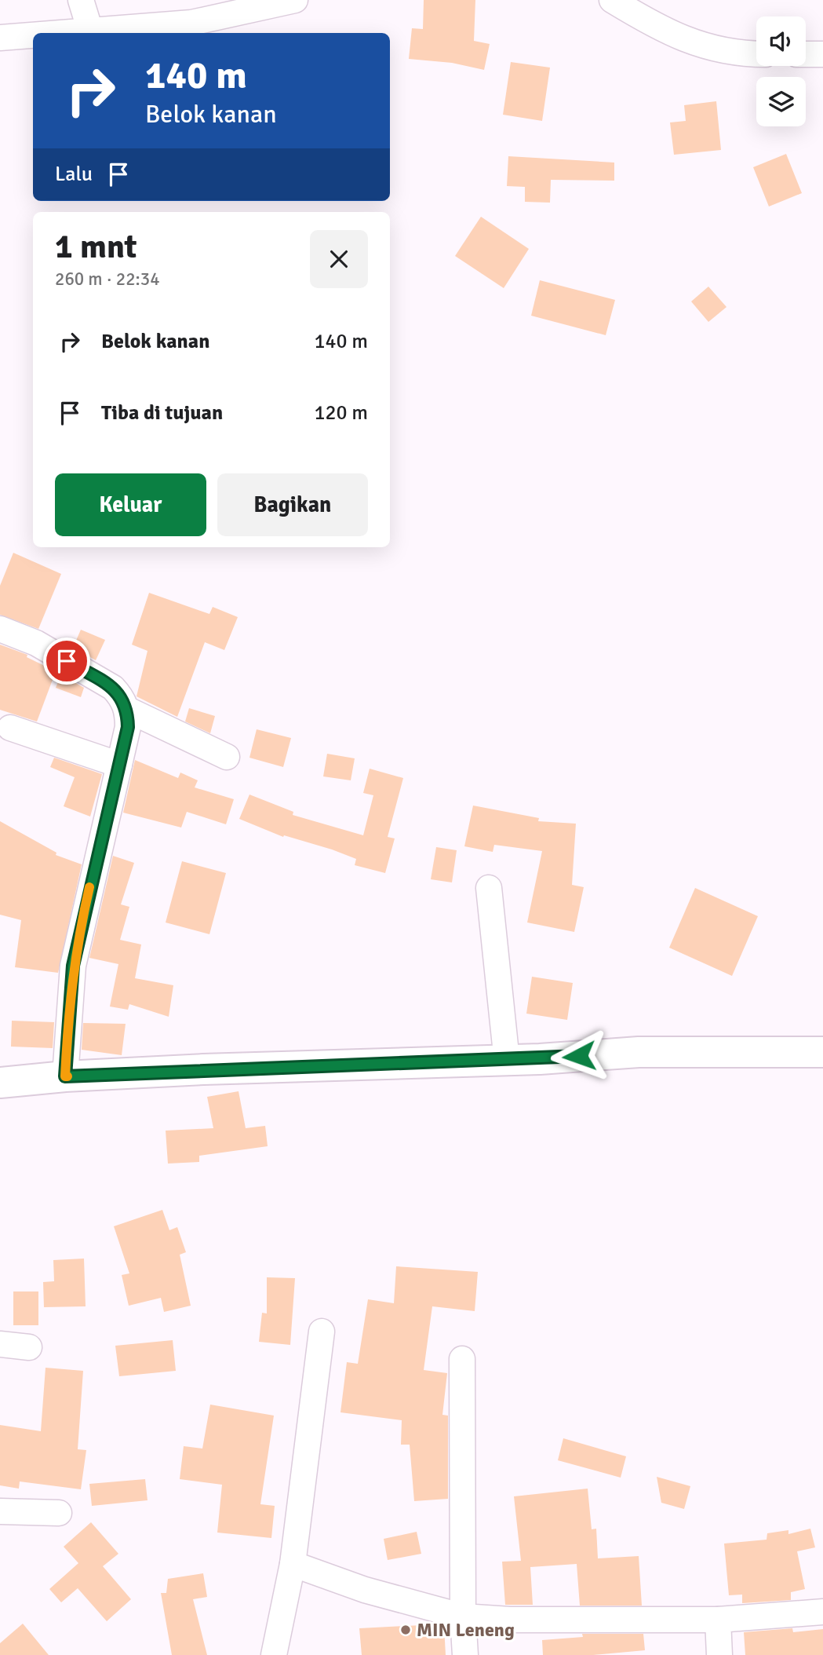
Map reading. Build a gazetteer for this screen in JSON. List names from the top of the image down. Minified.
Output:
{"places":["MIN Leneng"],"page":{"turn":["140 m","Belok kanan"],"then":"Lalu","heading":["1 mnt","260 m · 22:34"],"list":[{"name":"Belok kanan","value":"140 m"},{"name":"Tiba di tujuan","value":"120 m"}],"buttons":["Keluar","Bagikan"]}}
